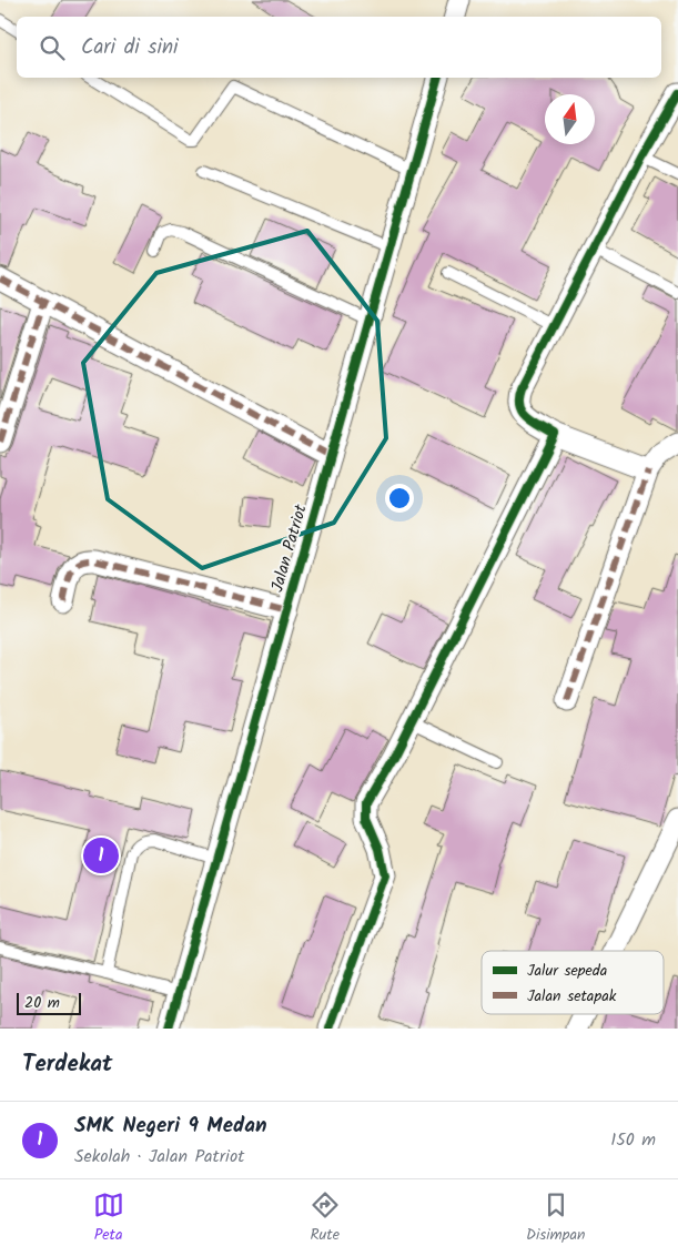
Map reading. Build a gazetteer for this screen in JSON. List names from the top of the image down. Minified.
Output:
{"streets":{"street":["Jalan Patriot"]},"legend":["Jalur sepeda","Jalan setapak"],"scale_bar":"20 m","north":"top","page":{"search":"Cari di sini","pins":"1","scale":"20 m","heading":"Terdekat","list":[{"mark":"1","name":"SMK Negeri 9 Medan","note":"Sekolah · Jalan Patriot","value":"150 m"}],"nav":["Peta","Rute","Disimpan"]}}
